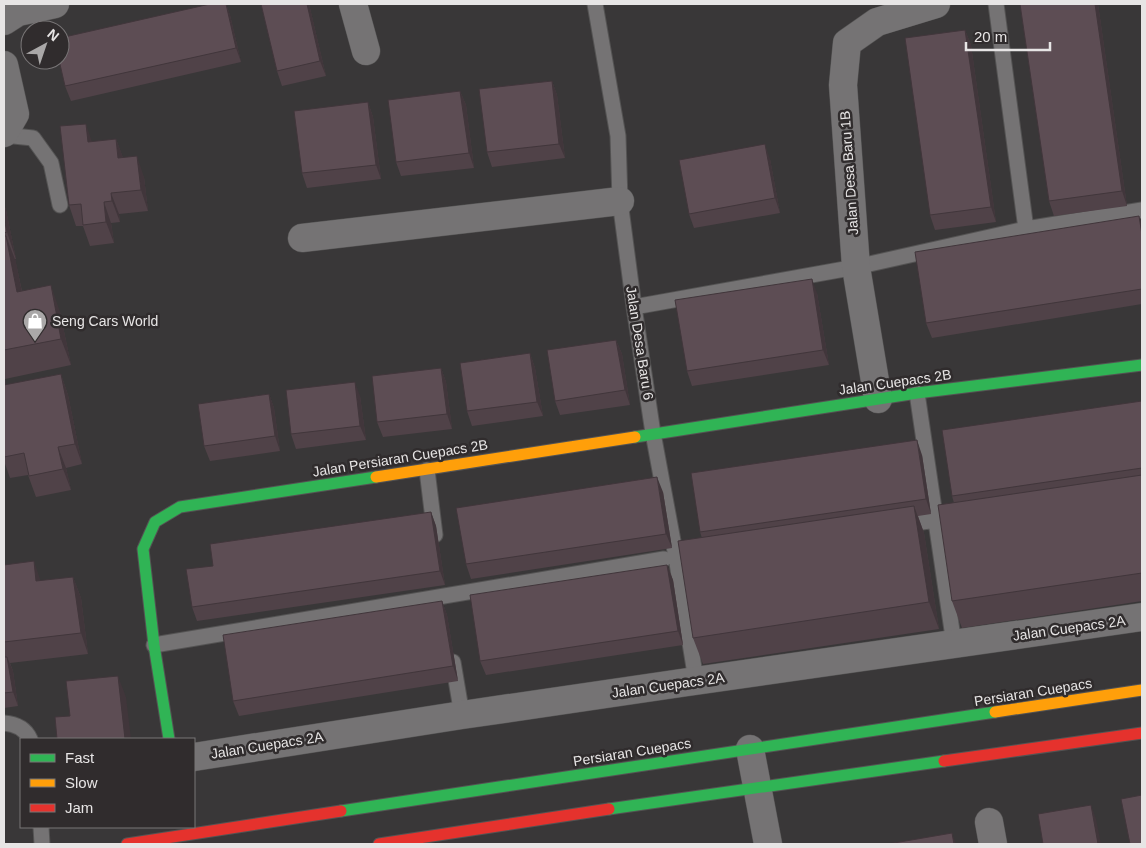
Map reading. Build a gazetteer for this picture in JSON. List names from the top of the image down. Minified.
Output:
{"streets":{"street":["Jalan Desa Baru 1B","Jalan Cuepacs 2B","Jalan Persiaran Cuepacs 2B","Jalan Cuepacs 2A","Persiaran Cuepacs"],"lane":["Jalan Desa Baru 6"]},"crossings":[["Jalan Desa Baru 1B","Jalan Cuepacs 2B"],["Jalan Desa Baru 6","Jalan Cuepacs 2B"],["Jalan Desa Baru 6","Jalan Persiaran Cuepacs 2B"],["Jalan Desa Baru 6","Jalan Cuepacs 2A"],["Jalan Cuepacs 2B","Jalan Persiaran Cuepacs 2B"]],"places":{"shop":["Seng Cars World"]},"legend":["Fast","Slow","Jam"],"scale_bar":"20 m","north":"top right"}
